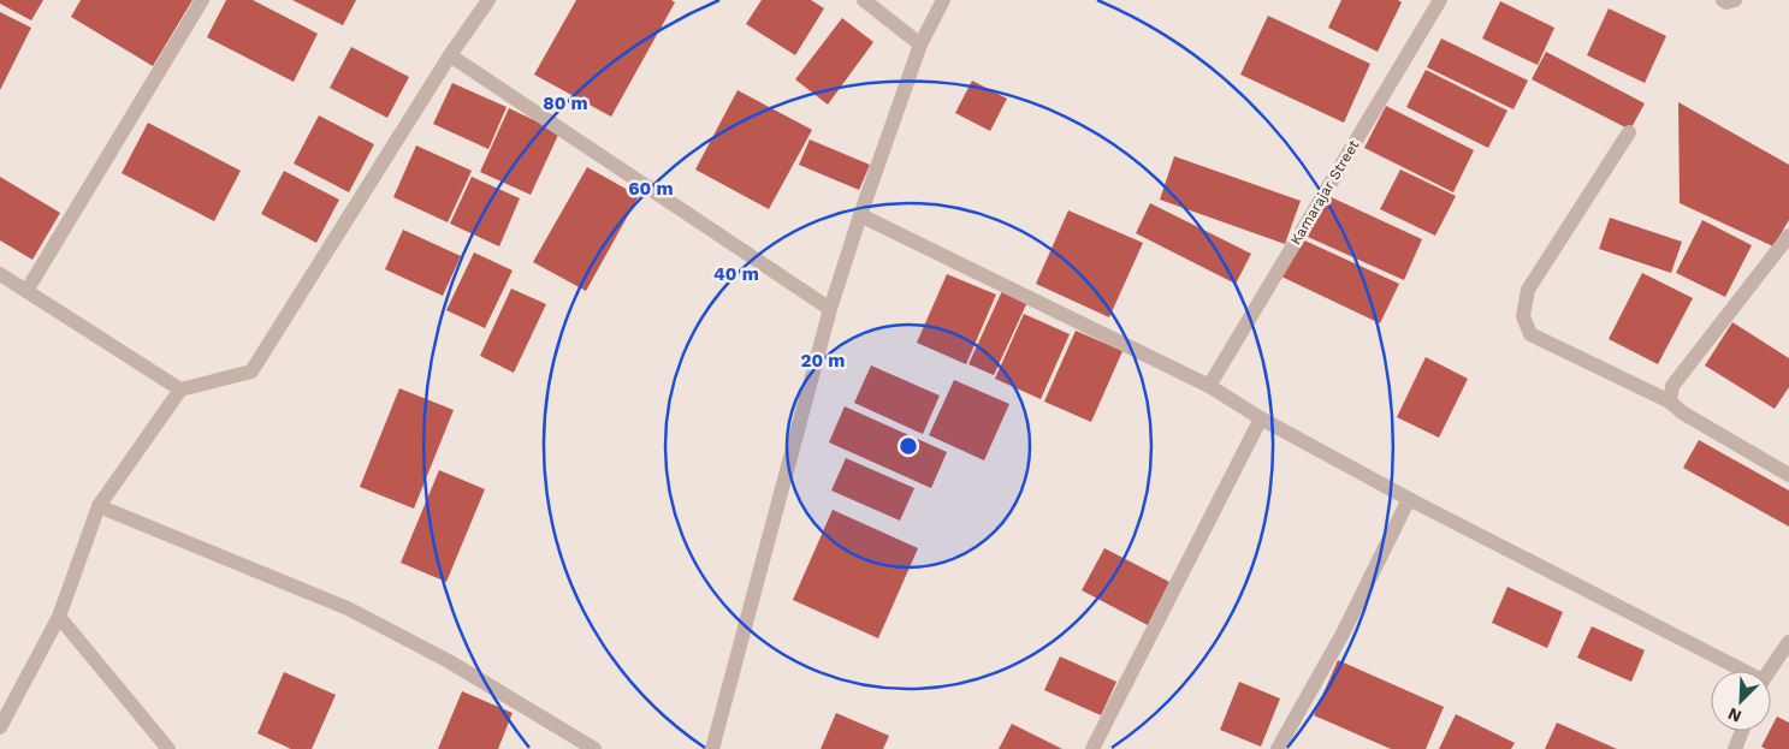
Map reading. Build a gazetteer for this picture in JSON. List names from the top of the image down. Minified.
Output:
{"streets":{"street":["Kamarajar Street"]},"north":"bottom left","rings":["80 m","60 m","40 m","20 m"]}
